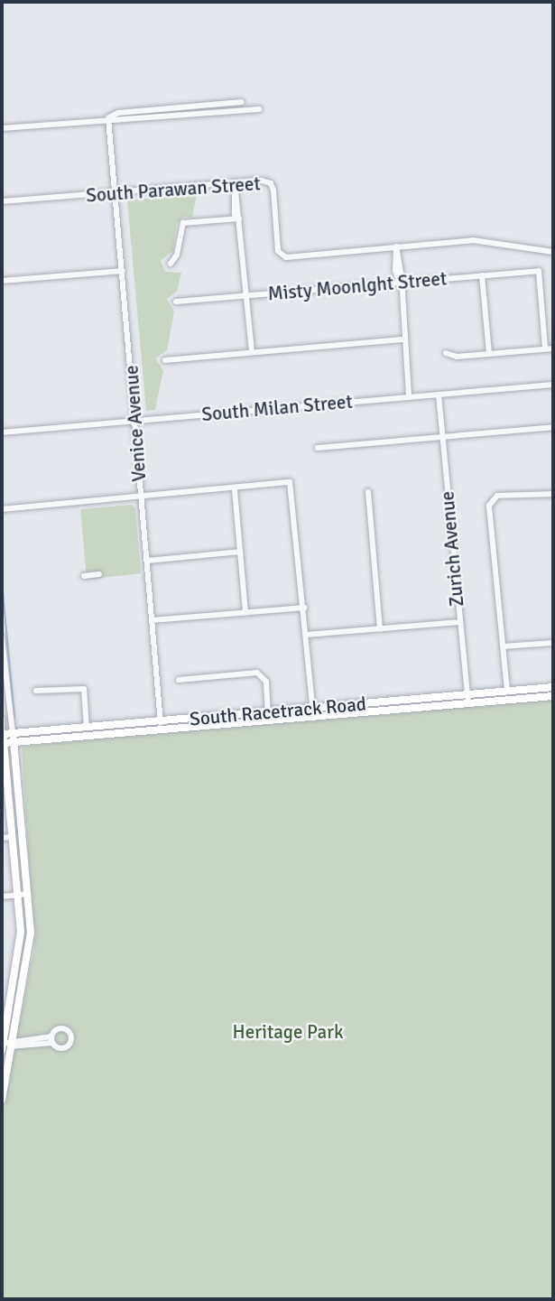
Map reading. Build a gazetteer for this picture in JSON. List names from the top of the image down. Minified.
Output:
{"streets":{"main road":["South Racetrack Road"],"street":["South Parawan Street","Misty Moonlght Street","South Milan Street","Venice Avenue","Zurich Avenue"]},"crossings":[["South Parawan Street","Venice Avenue"],["South Milan Street","Venice Avenue"],["South Milan Street","Zurich Avenue"],["Venice Avenue","South Racetrack Road"],["Zurich Avenue","South Racetrack Road"]],"parks":["Heritage Park"]}
